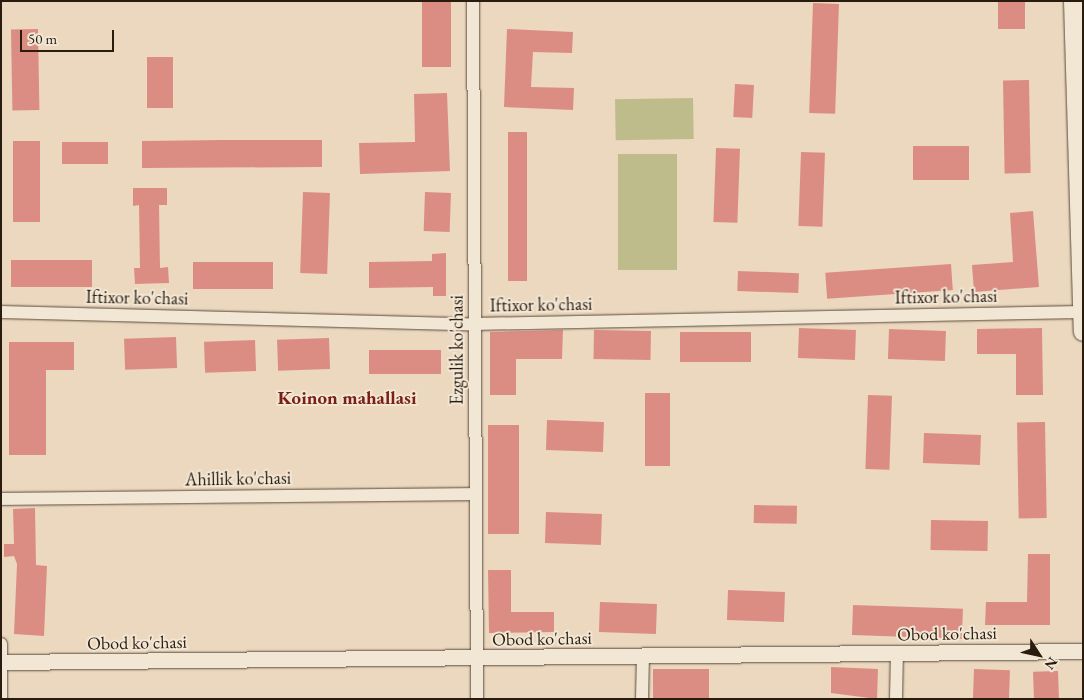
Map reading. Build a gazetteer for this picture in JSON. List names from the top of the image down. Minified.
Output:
{"streets":{"street":["Iftixor ko'chasi","Ezgulik ko'chasi","Ahillik ko'chasi","Obod ko'chasi"]},"crossings":[["Iftixor ko'chasi","Ezgulik ko'chasi"],["Ezgulik ko'chasi","Ahillik ko'chasi"],["Ezgulik ko'chasi","Obod ko'chasi"]],"districts":["Koinon mahallasi"],"scale_bar":"50 m","north":"bottom right"}
